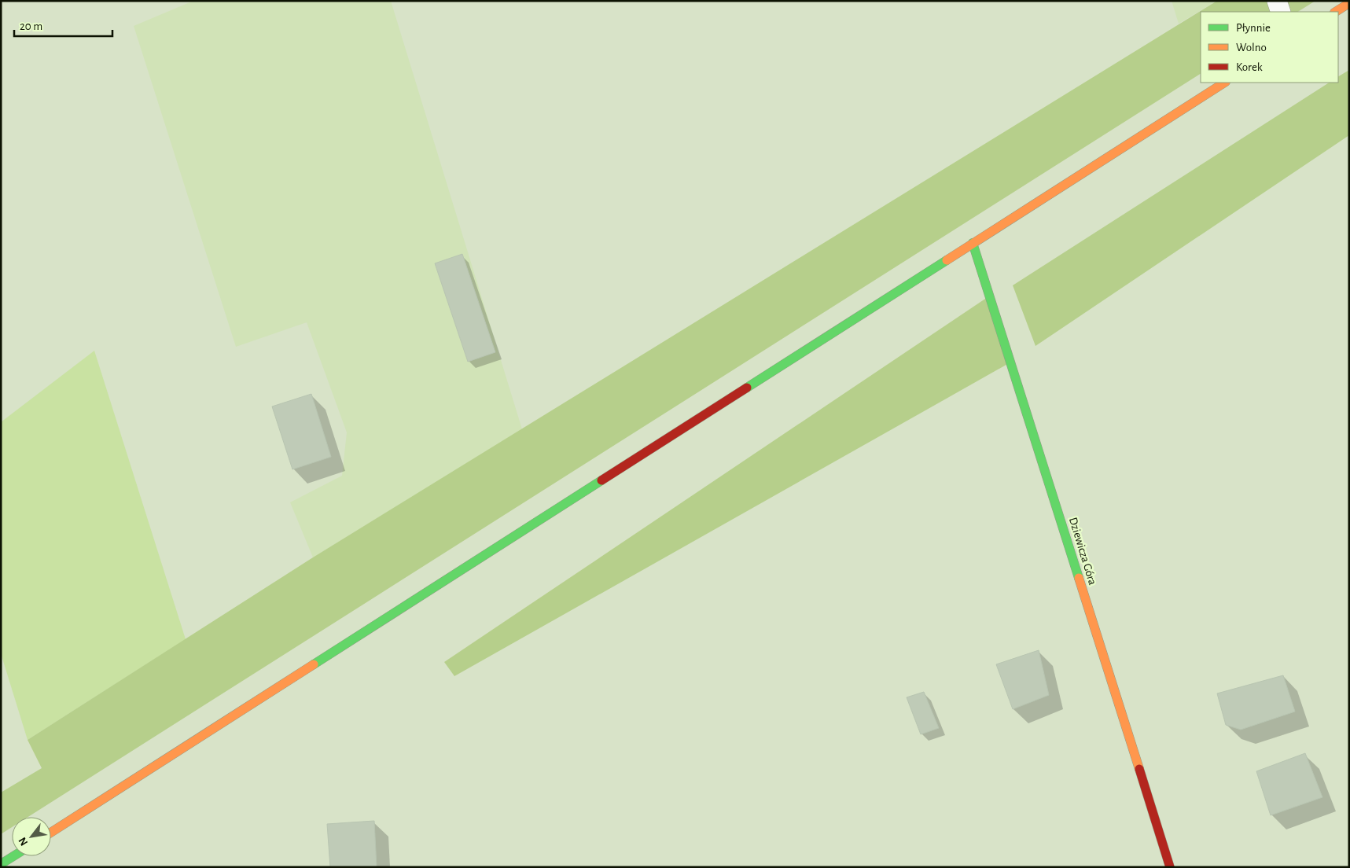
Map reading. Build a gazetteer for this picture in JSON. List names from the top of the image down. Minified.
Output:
{"streets":{"main road":["Dziewicza Góra"]},"legend":["Płynnie","Wolno","Korek"],"scale_bar":"20 m","north":"bottom left"}
